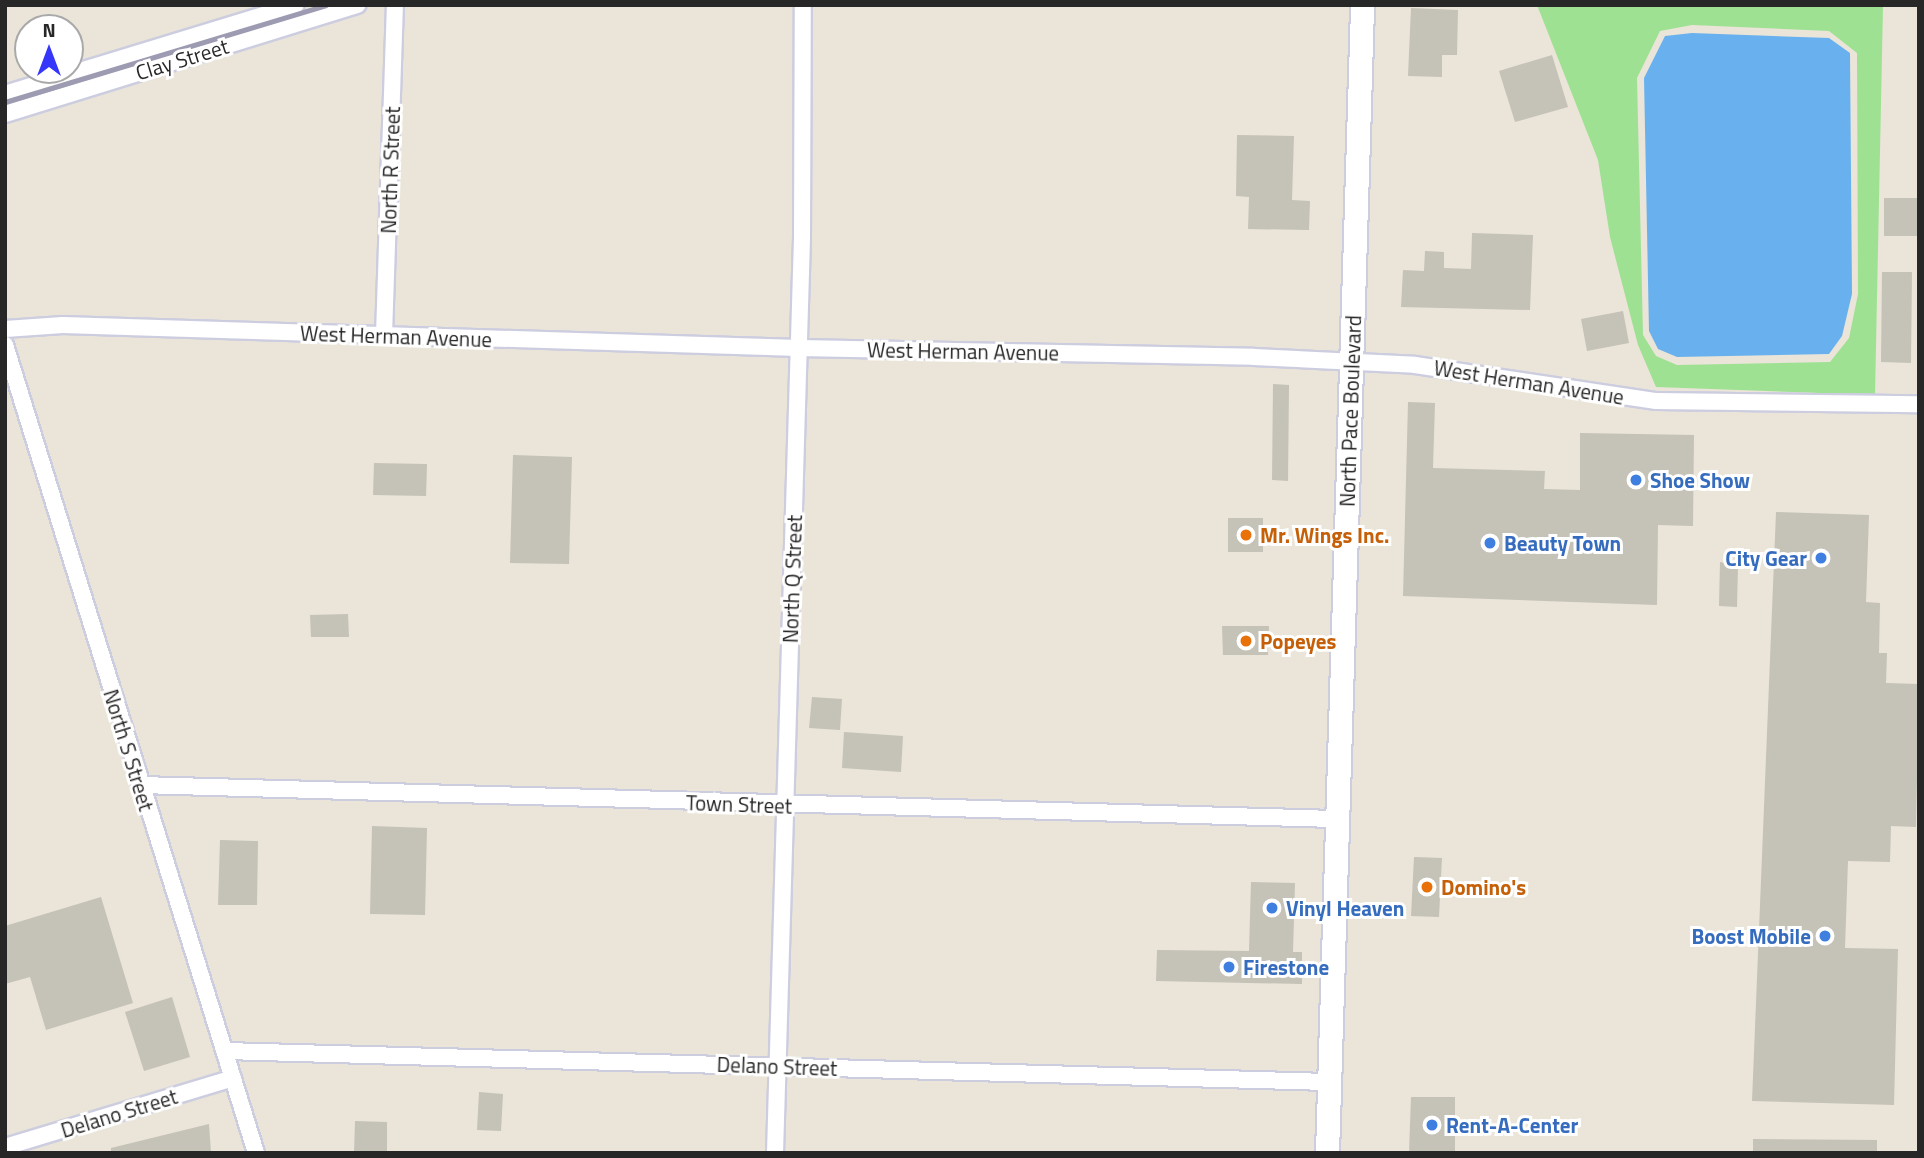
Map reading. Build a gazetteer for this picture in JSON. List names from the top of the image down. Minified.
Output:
{"streets":{"main road":["North Pace Boulevard"],"street":["Clay Street","North R Street","West Herman Avenue","North Q Street","North S Street","Town Street","Delano Street"]},"crossings":[["North R Street","West Herman Avenue"],["West Herman Avenue","North Pace Boulevard"],["West Herman Avenue","North Q Street"],["North Pace Boulevard","Town Street"],["North Pace Boulevard","Delano Street"],["North Q Street","Town Street"],["North Q Street","Delano Street"],["North S Street","Town Street"],["North S Street","Delano Street"]],"places":["Shoe Show","Mr. Wings Inc.","Beauty Town","City Gear","Popeyes","Domino's","Vinyl Heaven","Boost Mobile","Firestone","Rent-A-Center"],"north":"top"}
